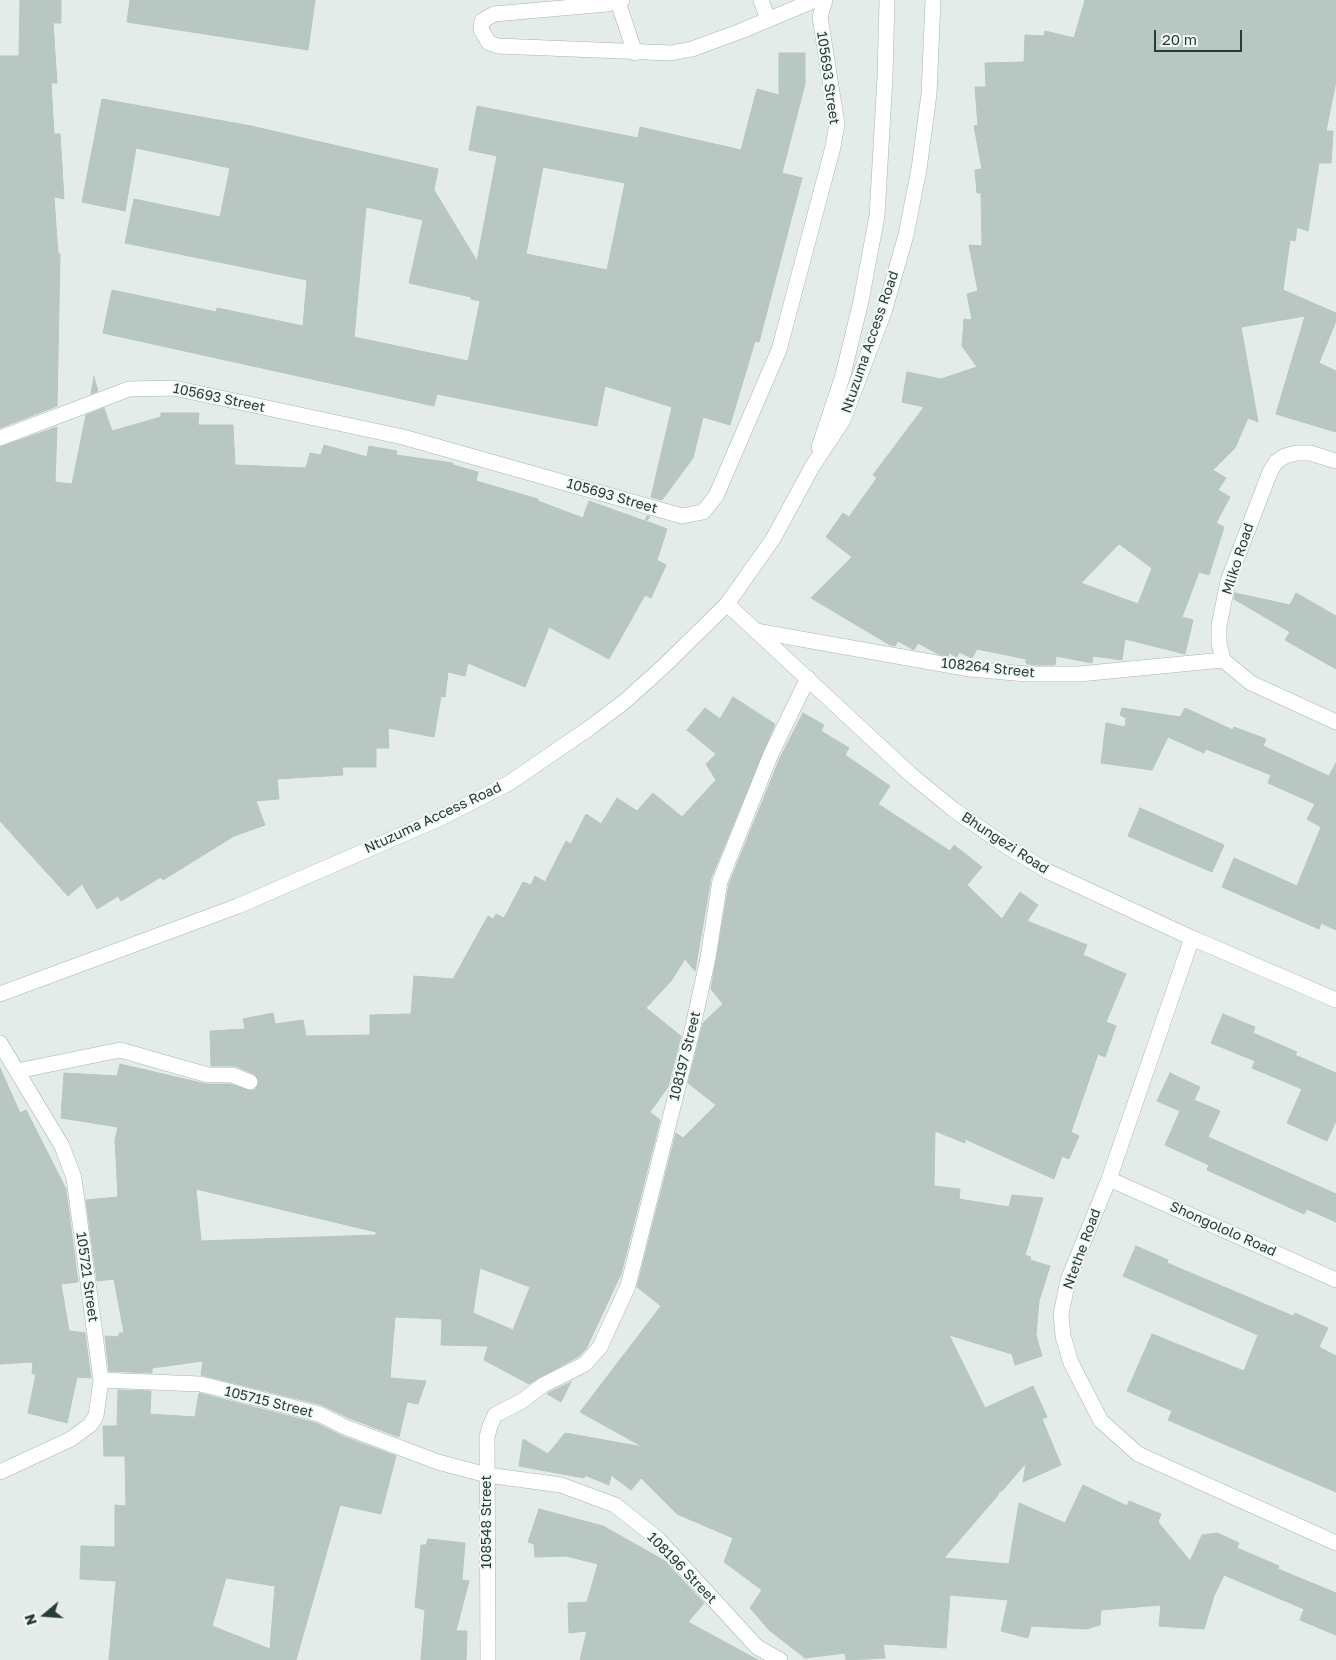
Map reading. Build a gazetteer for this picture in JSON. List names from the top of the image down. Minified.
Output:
{"streets":{"street":["105693 Street","Ntuzuma Access Road","Mliko Road","108264 Street","Bhungezi Road","108197 Street","Shongololo Road","Ntethe Road","105721 Street","105715 Street","108548 Street","108196 Street"]},"crossings":[["Ntuzuma Access Road","Bhungezi Road"],["Mliko Road","108264 Street"],["108264 Street","Bhungezi Road"],["Bhungezi Road","108197 Street"],["Bhungezi Road","Ntethe Road"],["108197 Street","108548 Street"],["Shongololo Road","Ntethe Road"],["105721 Street","105715 Street"],["105715 Street","108548 Street"],["105715 Street","108196 Street"],["108548 Street","108196 Street"]],"scale_bar":"20 m","north":"left"}
